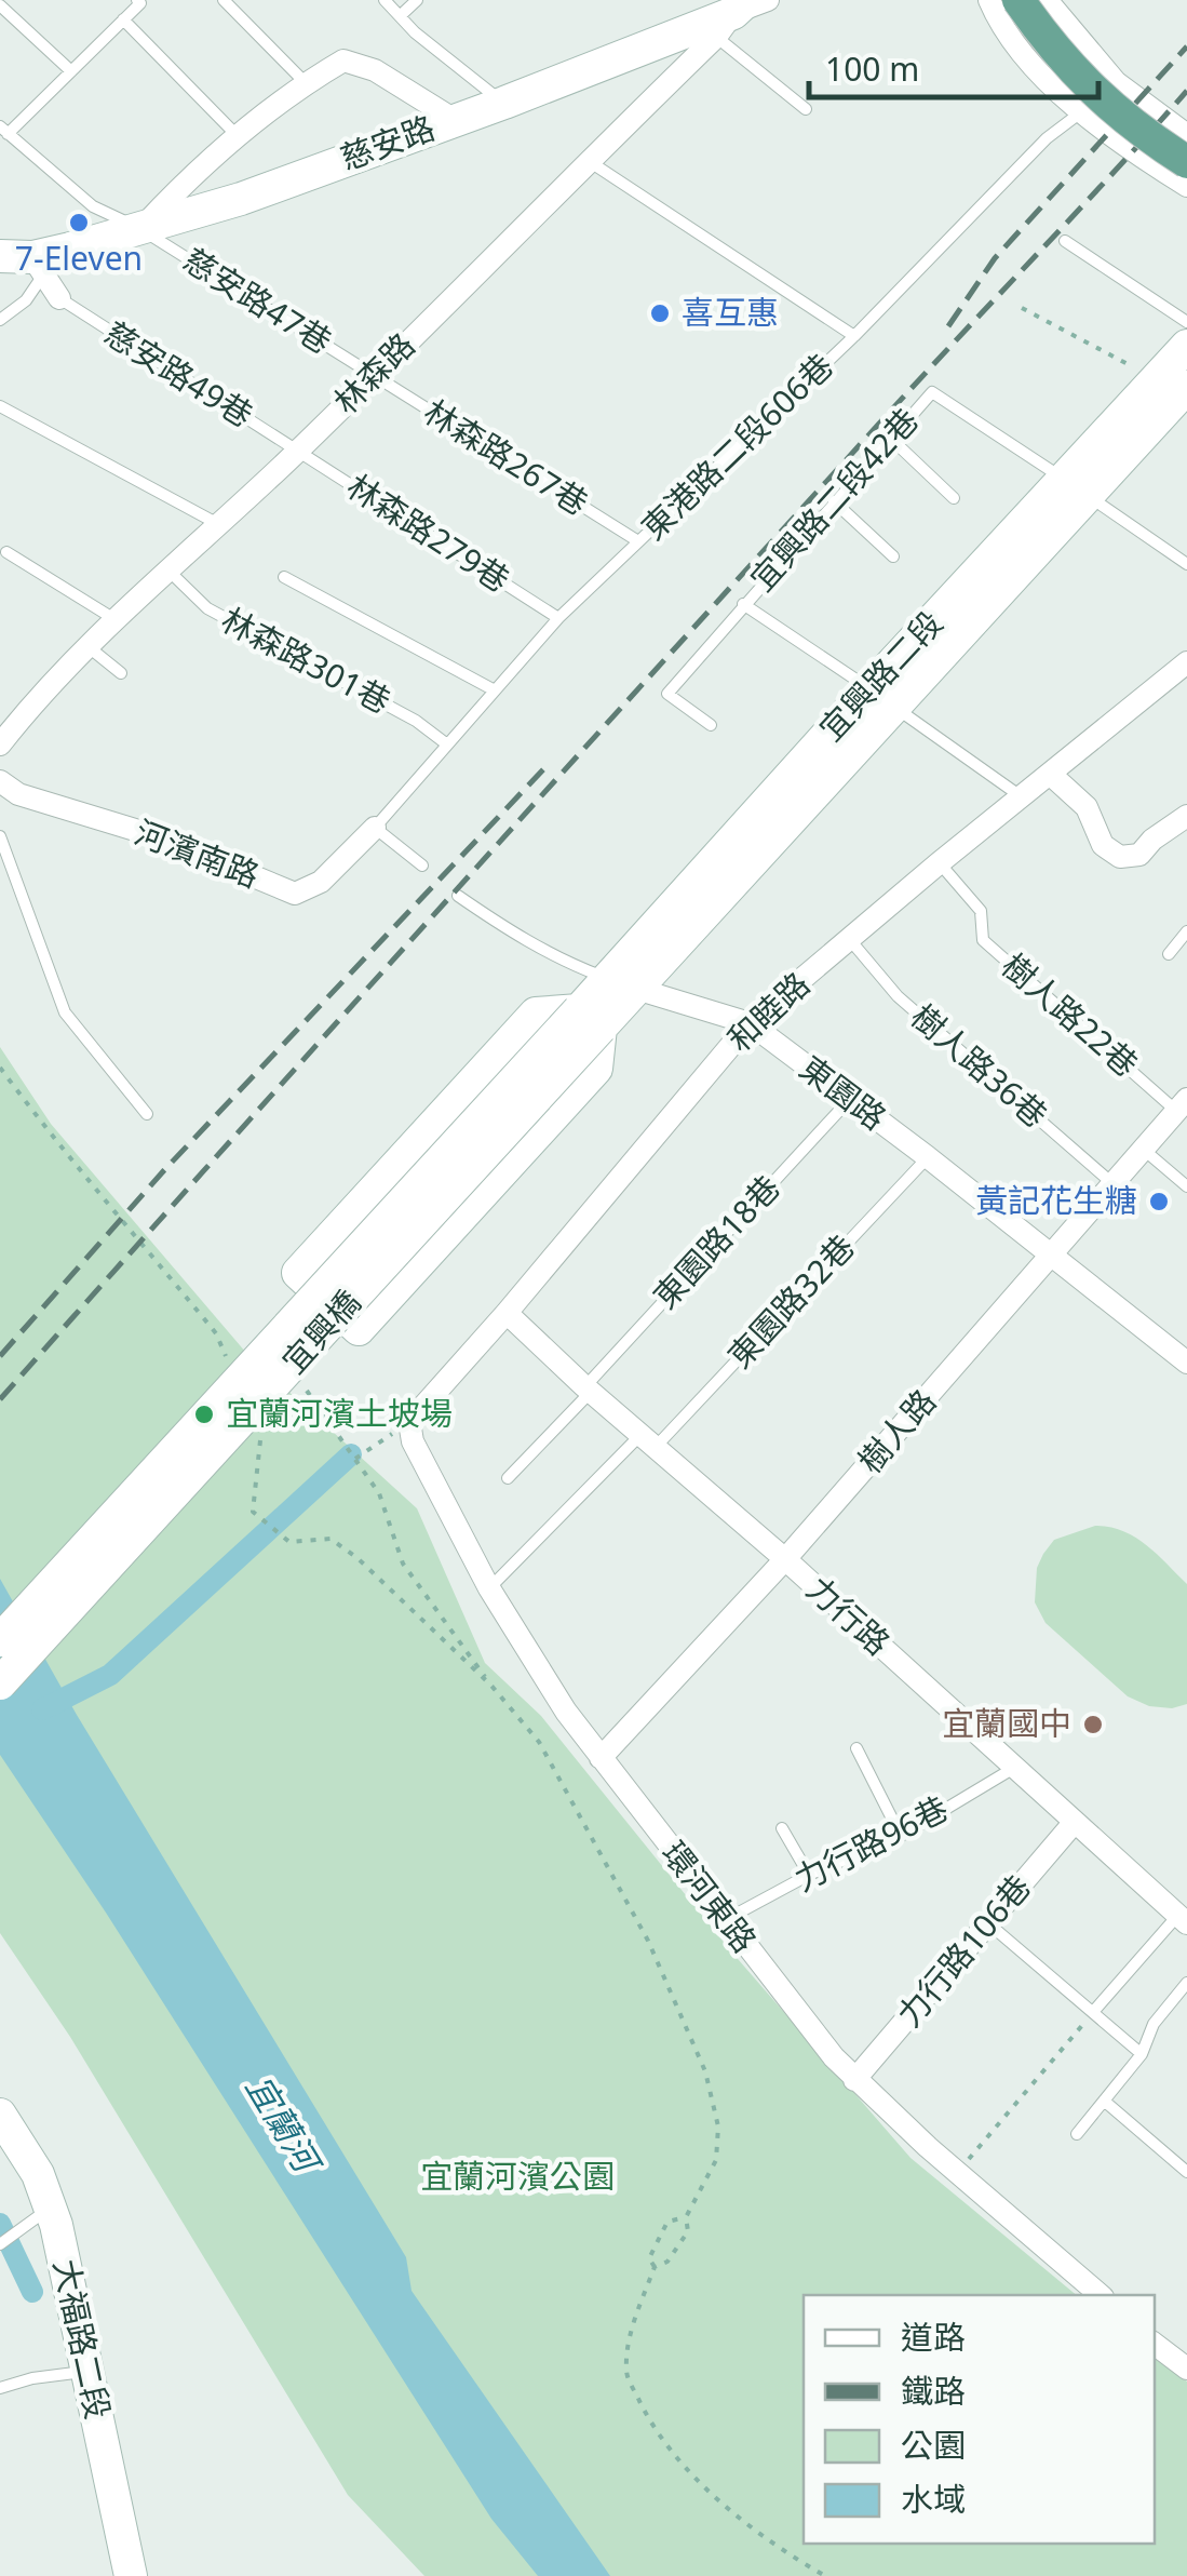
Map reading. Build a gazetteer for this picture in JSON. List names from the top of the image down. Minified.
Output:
{"streets":{"street":["慈安路","林森路","宜興路二段","河濱南路","和睦路","東園路","宜興橋","樹人路","力行路","環河東路","力行路106巷","大福路二段"],"lane":["慈安路47巷","慈安路49巷","東港路二段606巷","林森路267巷","宜興路二段42巷","林森路279巷","林森路301巷","樹人路22巷","樹人路36巷","東園路18巷","東園路32巷","力行路96巷"]},"crossings":[["慈安路","慈安路47巷"],["慈安路","林森路"],["慈安路47巷","林森路"],["慈安路47巷","林森路267巷"],["林森路","慈安路49巷"],["林森路","林森路267巷"],["林森路","林森路279巷"],["林森路","林森路301巷"],["慈安路49巷","林森路279巷"],["東港路二段606巷","林森路267巷"],["東港路二段606巷","林森路279巷"],["東港路二段606巷","林森路301巷"],["東港路二段606巷","河濱南路"],["宜興路二段42巷","宜興路二段"],["宜興路二段","東園路"],["宜興路二段","宜興橋"],["和睦路","樹人路22巷"],["和睦路","樹人路36巷"],["和睦路","東園路"],["和睦路","力行路"],["和睦路","環河東路"],["樹人路22巷","樹人路"],["樹人路36巷","樹人路"],["東園路","東園路18巷"],["東園路","東園路32巷"],["東園路","樹人路"],["東園路18巷","力行路"],["東園路32巷","力行路"],["東園路32巷","環河東路"],["樹人路","力行路"],["樹人路","環河東路"],["力行路","力行路96巷"],["力行路","力行路106巷"],["力行路96巷","環河東路"],["環河東路","力行路106巷"]],"water":["宜蘭河"],"parks":["宜蘭河濱公園"],"places":["7-Eleven","喜互惠","黃記花生糖","宜蘭河濱土坡場","宜蘭國中"],"legend":["道路","鐵路","公園","水域"],"scale_bar":"100 m"}
